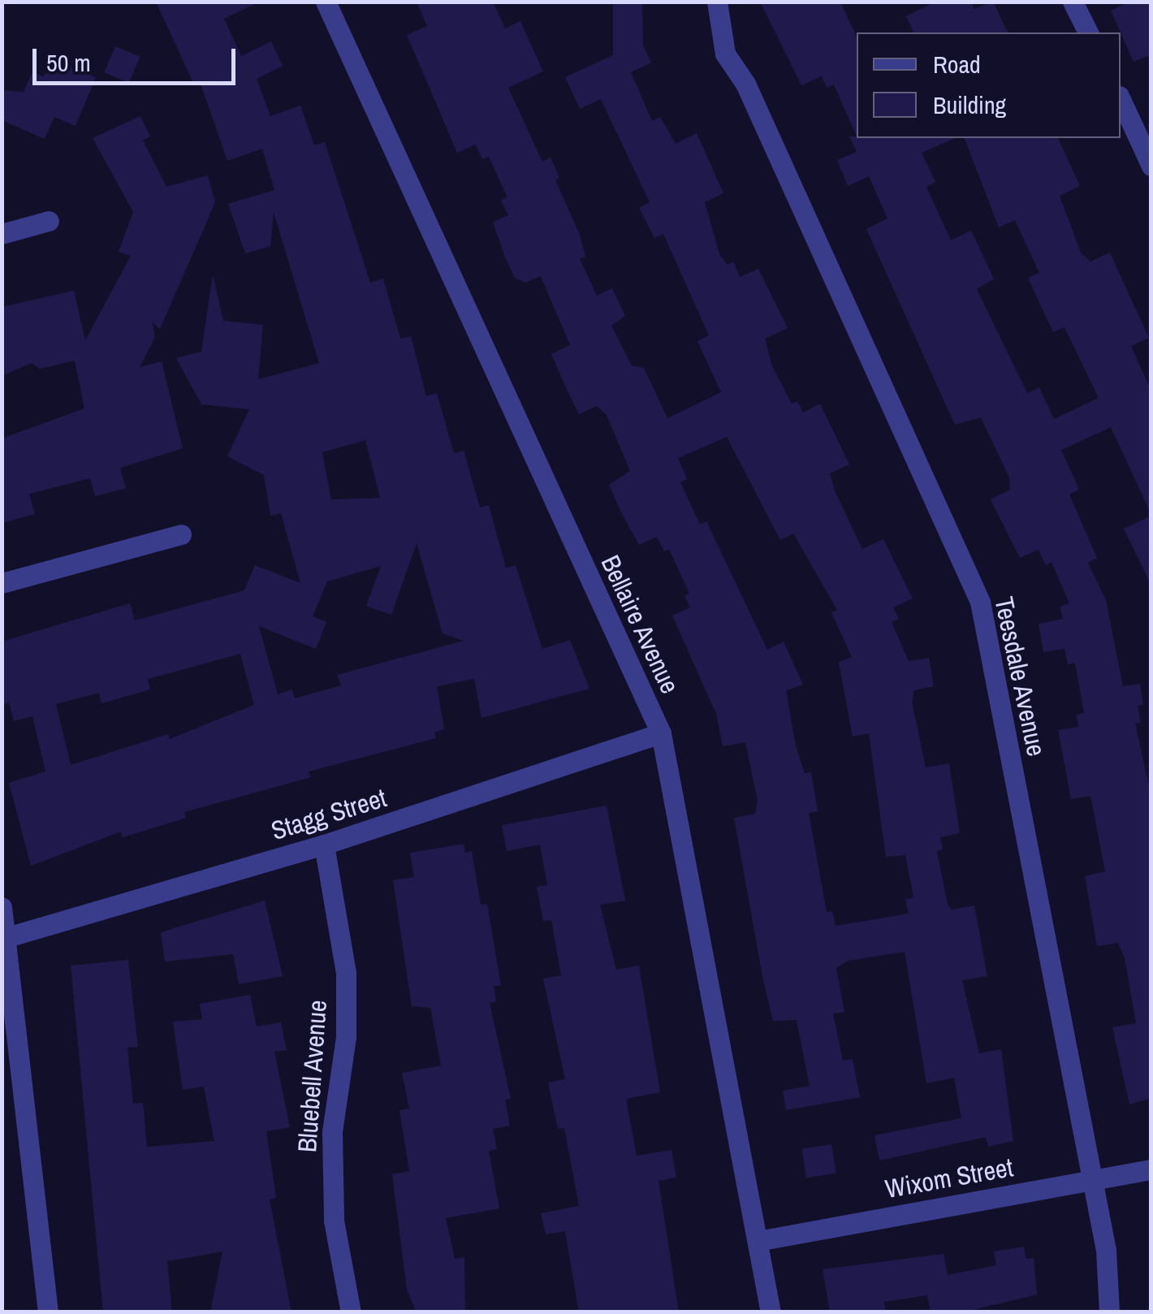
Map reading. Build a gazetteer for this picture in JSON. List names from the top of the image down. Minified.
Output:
{"streets":{"street":["Bellaire Avenue","Teesdale Avenue","Stagg Street","Bluebell Avenue","Wixom Street"]},"crossings":[["Bellaire Avenue","Stagg Street"],["Bellaire Avenue","Wixom Street"],["Teesdale Avenue","Wixom Street"],["Stagg Street","Bluebell Avenue"]],"legend":["Road","Building"],"scale_bar":"50 m"}
